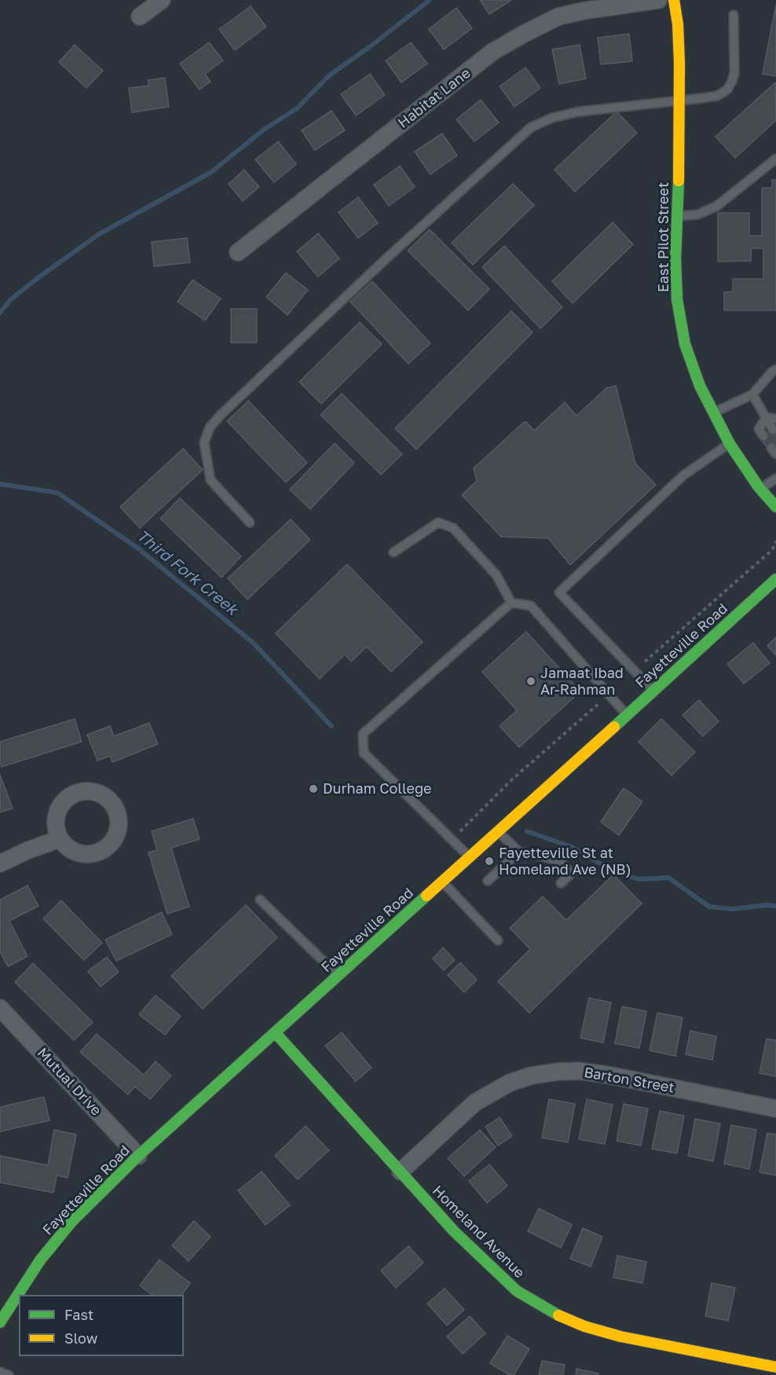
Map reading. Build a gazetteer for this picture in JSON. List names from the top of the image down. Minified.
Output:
{"streets":{"street":["Habitat Lane","East Pilot Street","Fayetteville Road","Barton Street","Mutual Drive","Homeland Avenue"]},"crossings":[["Fayetteville Road","Mutual Drive"],["Fayetteville Road","Homeland Avenue"],["Barton Street","Homeland Avenue"]],"water":["Third Fork Creek"],"places":["Jamaat Ibad Ar-Rahman","Durham College","Fayetteville St at Homeland Ave (NB)"],"legend":["Fast","Slow"]}
